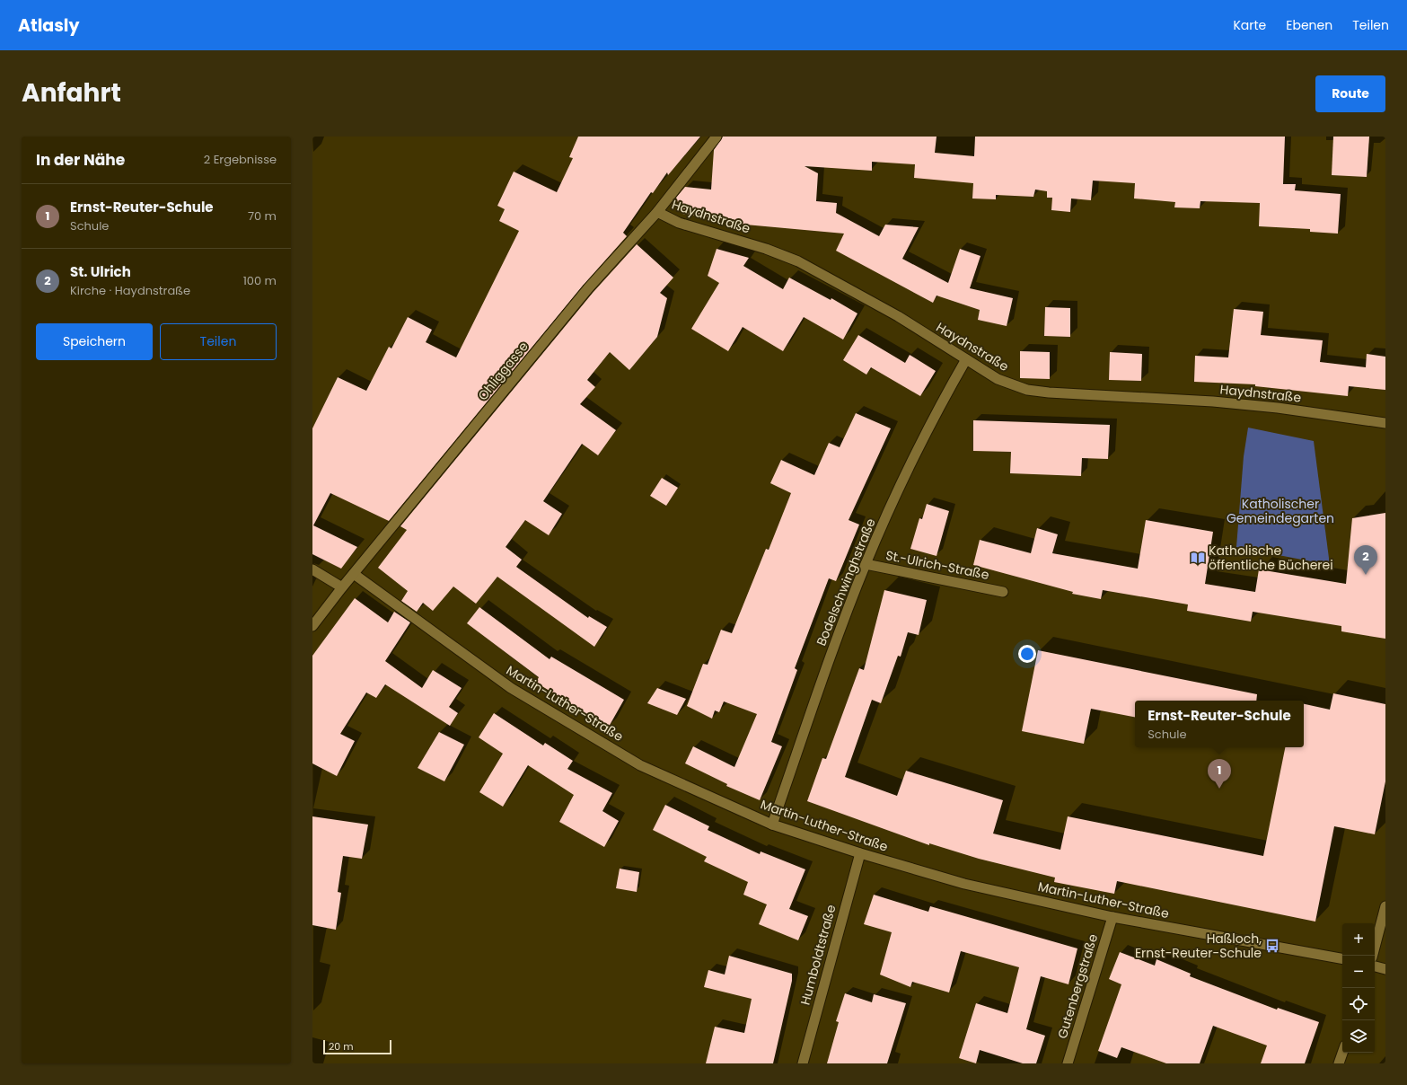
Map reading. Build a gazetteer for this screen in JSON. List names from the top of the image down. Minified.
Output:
{"streets":{"street":["Haydnstraße","Ohliggasse","St.-Ulrich-Straße","Bodelschwinghstraße","Martin-Luther-Straße","Humboldtstraße","Gutenbergstraße"]},"crossings":[["Haydnstraße","Ohliggasse"],["Haydnstraße","Bodelschwinghstraße"],["Ohliggasse","Martin-Luther-Straße"],["St.-Ulrich-Straße","Bodelschwinghstraße"],["Bodelschwinghstraße","Martin-Luther-Straße"],["Martin-Luther-Straße","Humboldtstraße"],["Martin-Luther-Straße","Gutenbergstraße"]],"parks":["Katholischer Gemeindegarten"],"places":{"library":["Katholische öffentliche Bücherei"],"bus stop":["Haßloch, Ernst-Reuter-Schule"]},"scale_bar":"20 m","page":{"header":"Atlasly","nav":["Karte","Ebenen","Teilen"],"title":"Anfahrt","buttons":["Route",["Speichern","Teilen"]],"heading":["In der Nähe","2 Ergebnisse"],"list":[{"mark":"1","name":"Ernst-Reuter-Schule","note":"Schule","value":"70 m"},{"mark":"2","name":"St. Ulrich","note":"Kirche · Haydnstraße","value":"100 m"}],"pins":["2","1"],"popup":["Ernst-Reuter-Schule","Schule"],"map_buttons":["+","−"],"scale":"20 m"}}
